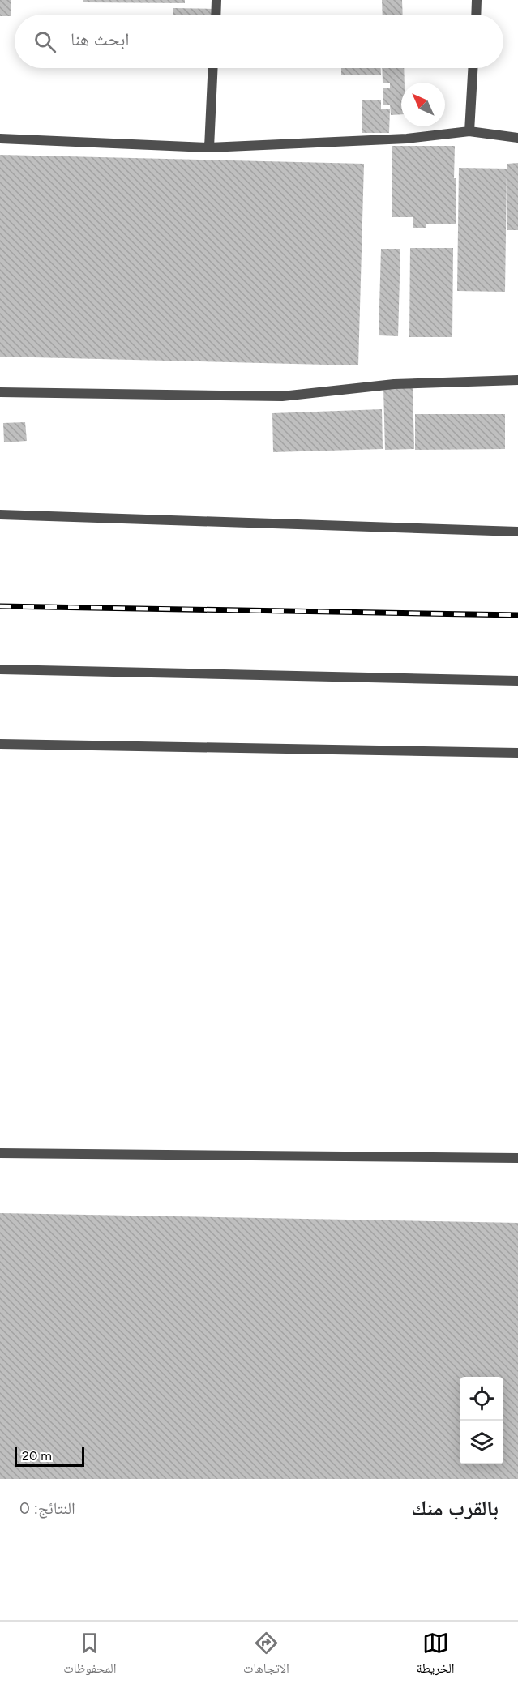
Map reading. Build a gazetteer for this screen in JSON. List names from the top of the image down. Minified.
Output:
{"scale_bar":"20 m","north":"top left","page":{"search":"ابحث هنا","scale":"20 m","heading":["بالقرب منك","النتائج: 0"],"nav":["الخريطة","الاتجاهات","المحفوظات"]}}
